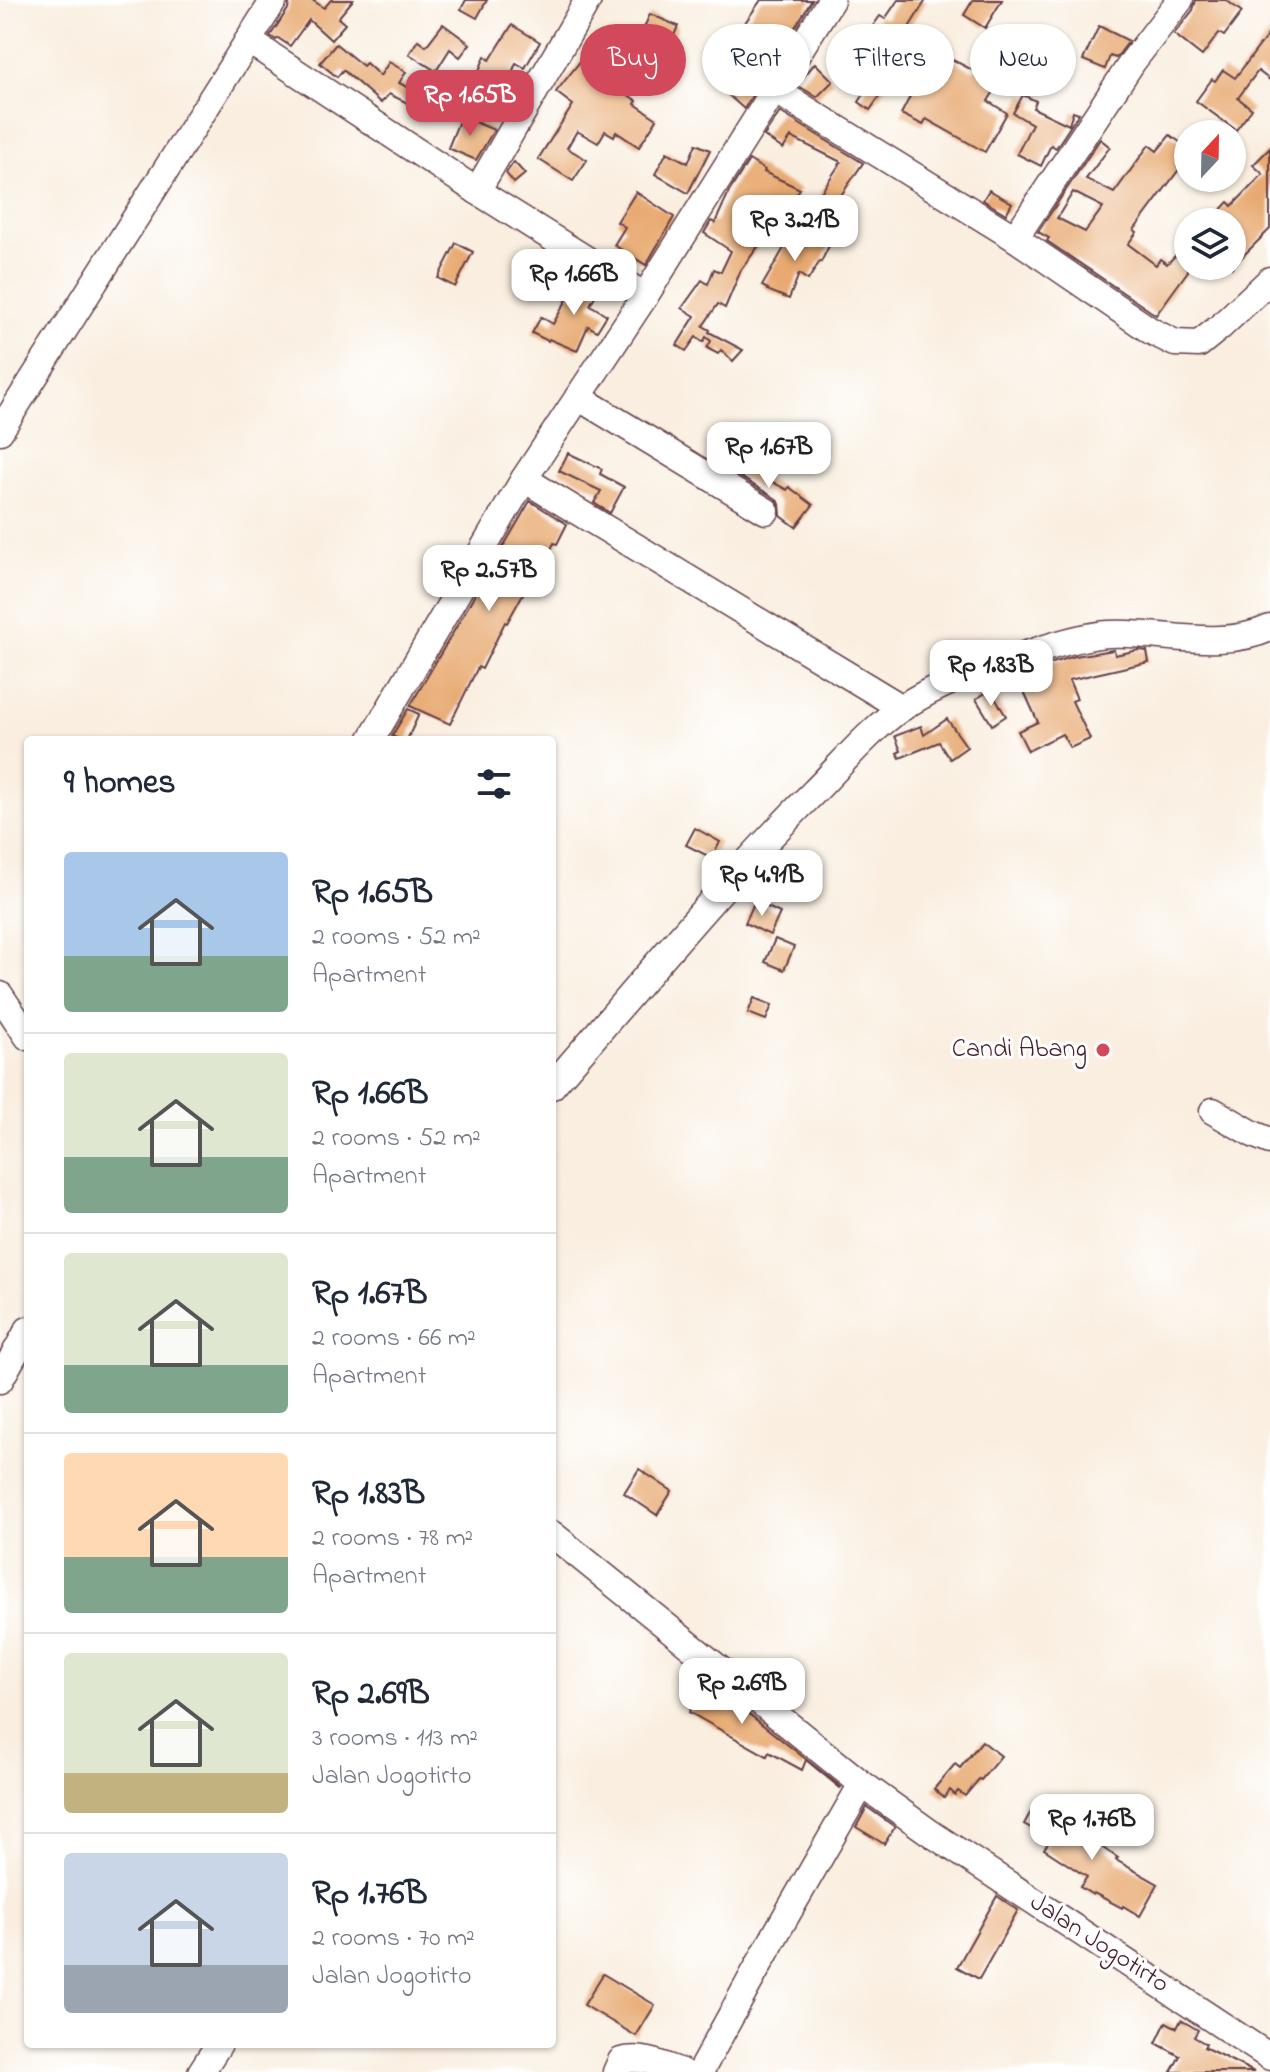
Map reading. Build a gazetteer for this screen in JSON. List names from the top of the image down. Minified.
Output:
{"streets":{"street":["Jalan Jogotirto"]},"places":["Candi Abang"],"north":"top","page":{"chip":["Buy","Rent","Filters","New"],"price":["Rp 1.65B","Rp 3.21B","Rp 1.66B","Rp 1.67B","Rp 2.57B","Rp 1.83B","Rp 4.91B","Rp 2.69B","Rp 1.76B"],"heading":"9 homes","list":[{"name":"Rp 1.65B","note":"2 rooms · 52 m² · Apartment"},{"name":"Rp 1.66B","note":"2 rooms · 52 m² · Apartment"},{"name":"Rp 1.67B","note":"2 rooms · 66 m² · Apartment"},{"name":"Rp 1.83B","note":"2 rooms · 78 m² · Apartment"},{"name":"Rp 2.69B","note":"3 rooms · 113 m² · Jalan Jogotirto"},{"name":"Rp 1.76B","note":"2 rooms · 70 m² · Jalan Jogotirto"}]}}
